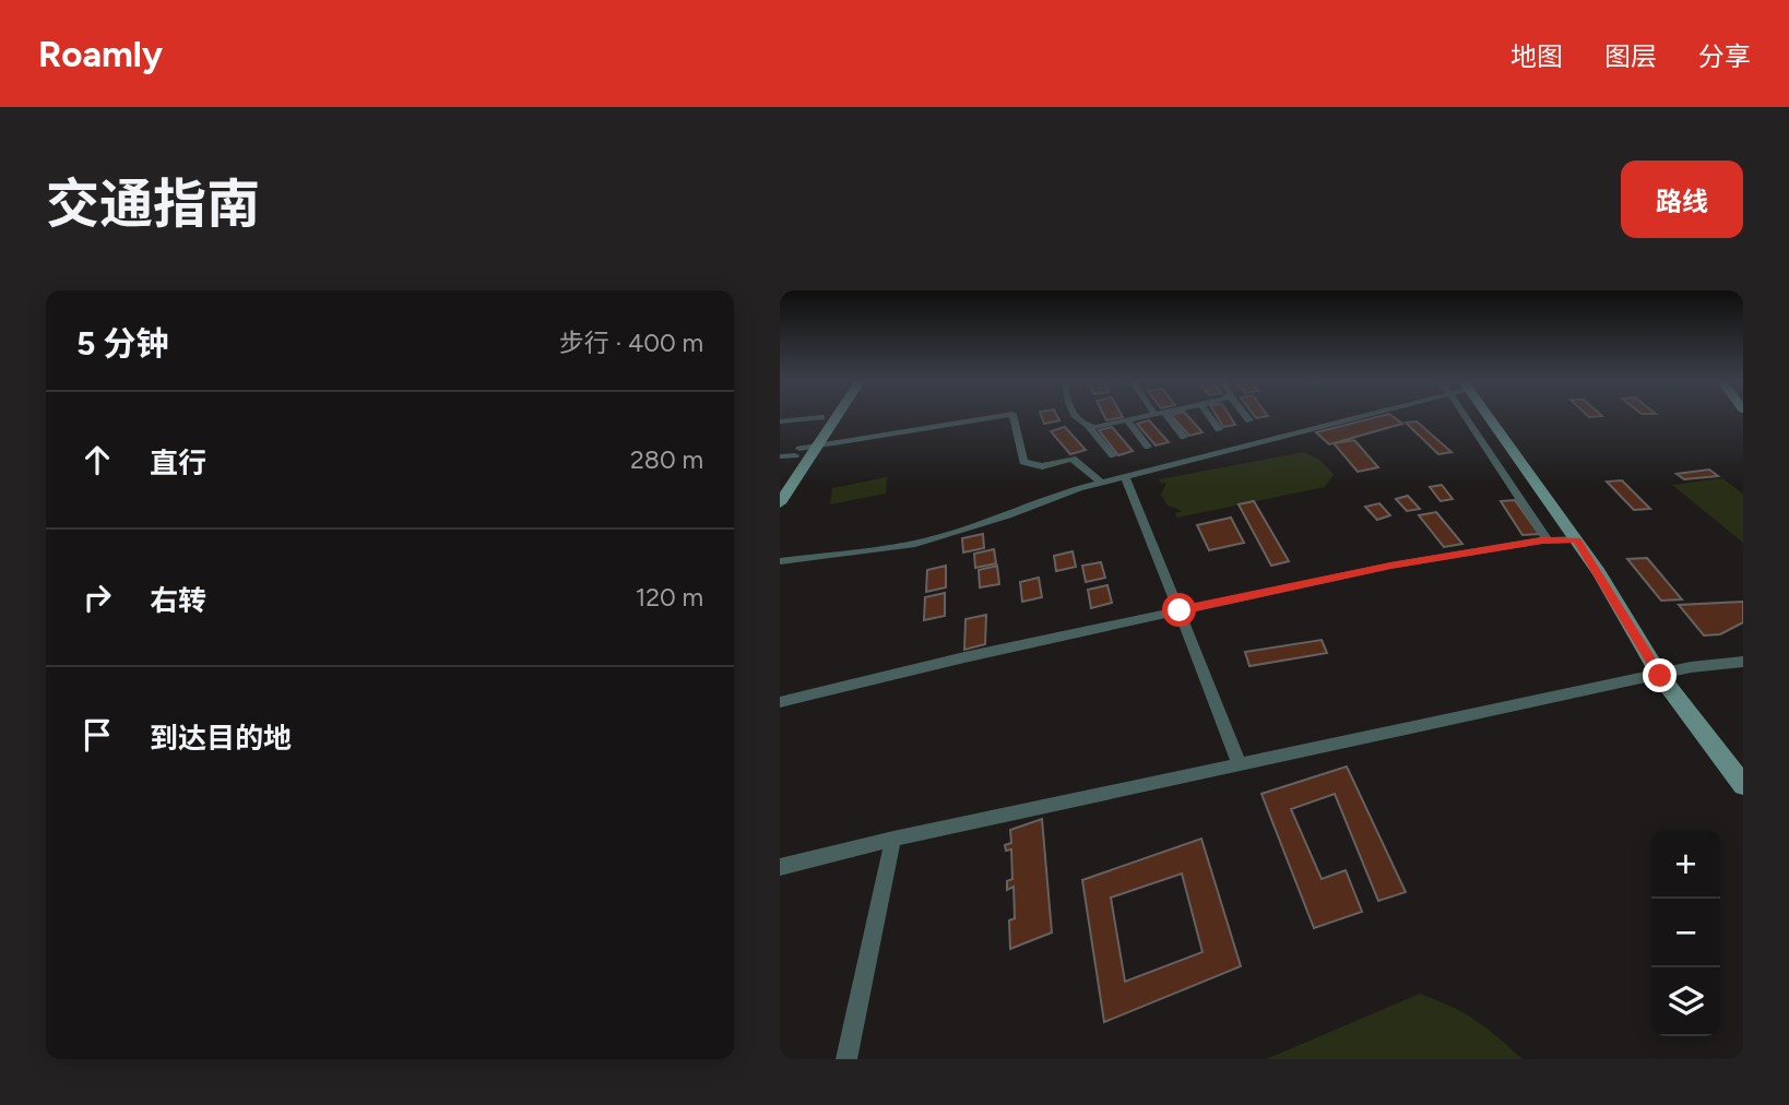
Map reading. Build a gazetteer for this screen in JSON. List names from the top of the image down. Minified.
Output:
{"page":{"header":"Roamly","nav":["地图","图层","分享"],"title":"交通指南","buttons":"路线","heading":["5 分钟","步行 · 400 m"],"list":[["直行","280 m"],["右转","120 m"],"到达目的地"],"map_buttons":["+","−"]}}
